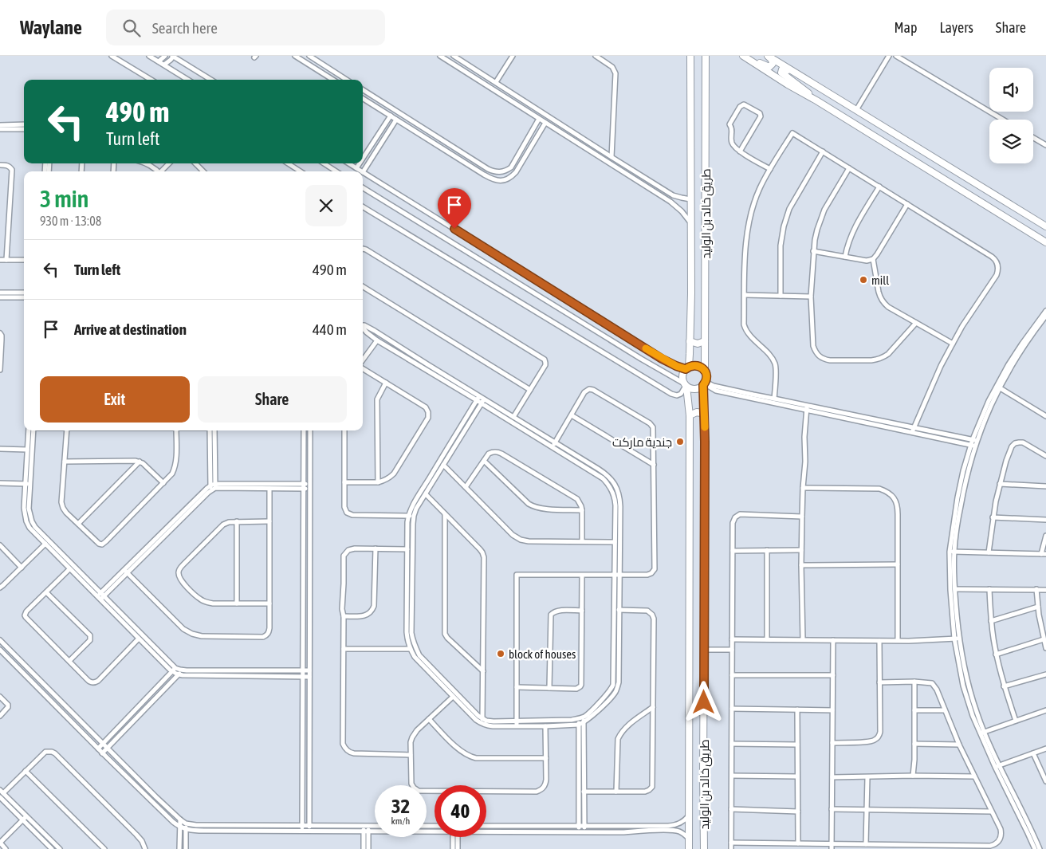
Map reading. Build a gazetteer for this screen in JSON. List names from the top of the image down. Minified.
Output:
{"streets":{"street":["طريق خالد بن الوليد"]},"places":["mill","جندية ماركت","block of houses"],"page":{"header":"Waylane","search":"Search here","nav":["Map","Layers","Share"],"turn":["490 m","Turn left"],"heading":["3 min","930 m · 13:08"],"list":[{"name":"Turn left","value":"490 m"},{"name":"Arrive at destination","value":"440 m"}],"buttons":["Exit","Share"],"speed":"32 km/h","limit":"40"}}
